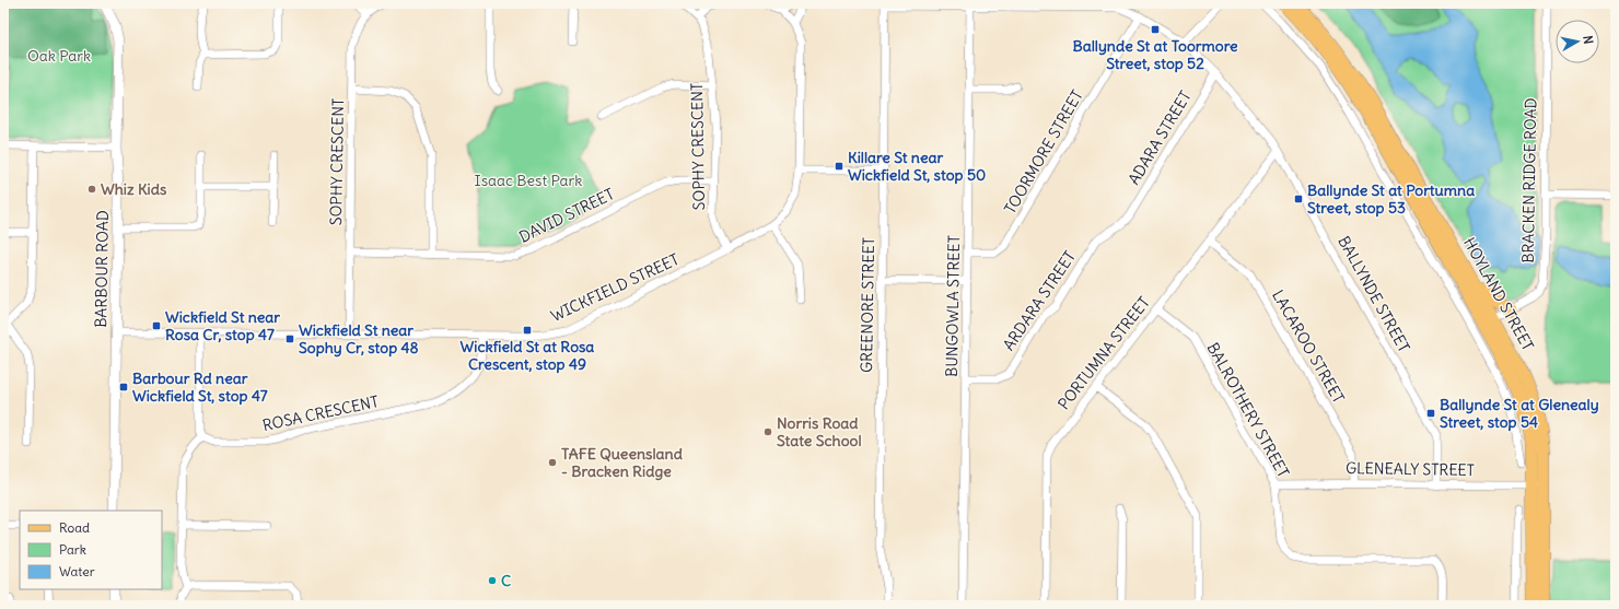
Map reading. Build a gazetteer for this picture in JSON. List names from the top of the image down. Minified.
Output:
{"streets":{"main road":["HOYLAND STREET"],"street":["ADARA STREET","SOPHY CRESCENT","TOORMORE STREET","BRACKEN RIDGE ROAD","DAVID STREET","BARBOUR ROAD","WICKFIELD STREET","BALLYNDE STREET","ARDARA STREET","GREENORE STREET","BUNGOWLA STREET","LACAROO STREET","PORTUMNA STREET","BALROTHERY STREET","ROSA CRESCENT","GLENEALY STREET"]},"crossings":[["ADARA STREET","BALLYNDE STREET"],["ADARA STREET","ARDARA STREET"],["SOPHY CRESCENT","DAVID STREET"],["SOPHY CRESCENT","WICKFIELD STREET"],["TOORMORE STREET","BALLYNDE STREET"],["TOORMORE STREET","BUNGOWLA STREET"],["BRACKEN RIDGE ROAD","HOYLAND STREET"],["BARBOUR ROAD","WICKFIELD STREET"],["WICKFIELD STREET","ROSA CRESCENT"],["BALLYNDE STREET","GREENORE STREET"],["BALLYNDE STREET","BUNGOWLA STREET"],["BALLYNDE STREET","PORTUMNA STREET"],["BALLYNDE STREET","GLENEALY STREET"],["HOYLAND STREET","GLENEALY STREET"],["ARDARA STREET","BUNGOWLA STREET"],["LACAROO STREET","PORTUMNA STREET"],["LACAROO STREET","GLENEALY STREET"],["PORTUMNA STREET","BALROTHERY STREET"],["BALROTHERY STREET","GLENEALY STREET"]],"parks":["Oak Park","Isaac Best Park"],"places":{"transit":["Ballynde St at Toormore Street, stop 52","Killare St near Wickfield St, stop 50","Ballynde St at Portumna Street, stop 53","Wickfield St near Rosa Cr, stop 47","Wickfield St at Rosa Crescent, stop 49","Wickfield St near Sophy Cr, stop 48","Barbour Rd near Wickfield St, stop 47","Ballynde St at Glenealy Street, stop 54"],"other":["Whiz Kids","Norris Road State School","TAFE Queensland - Bracken Ridge","C"]},"legend":["Road","Park","Water"],"north":"right"}
